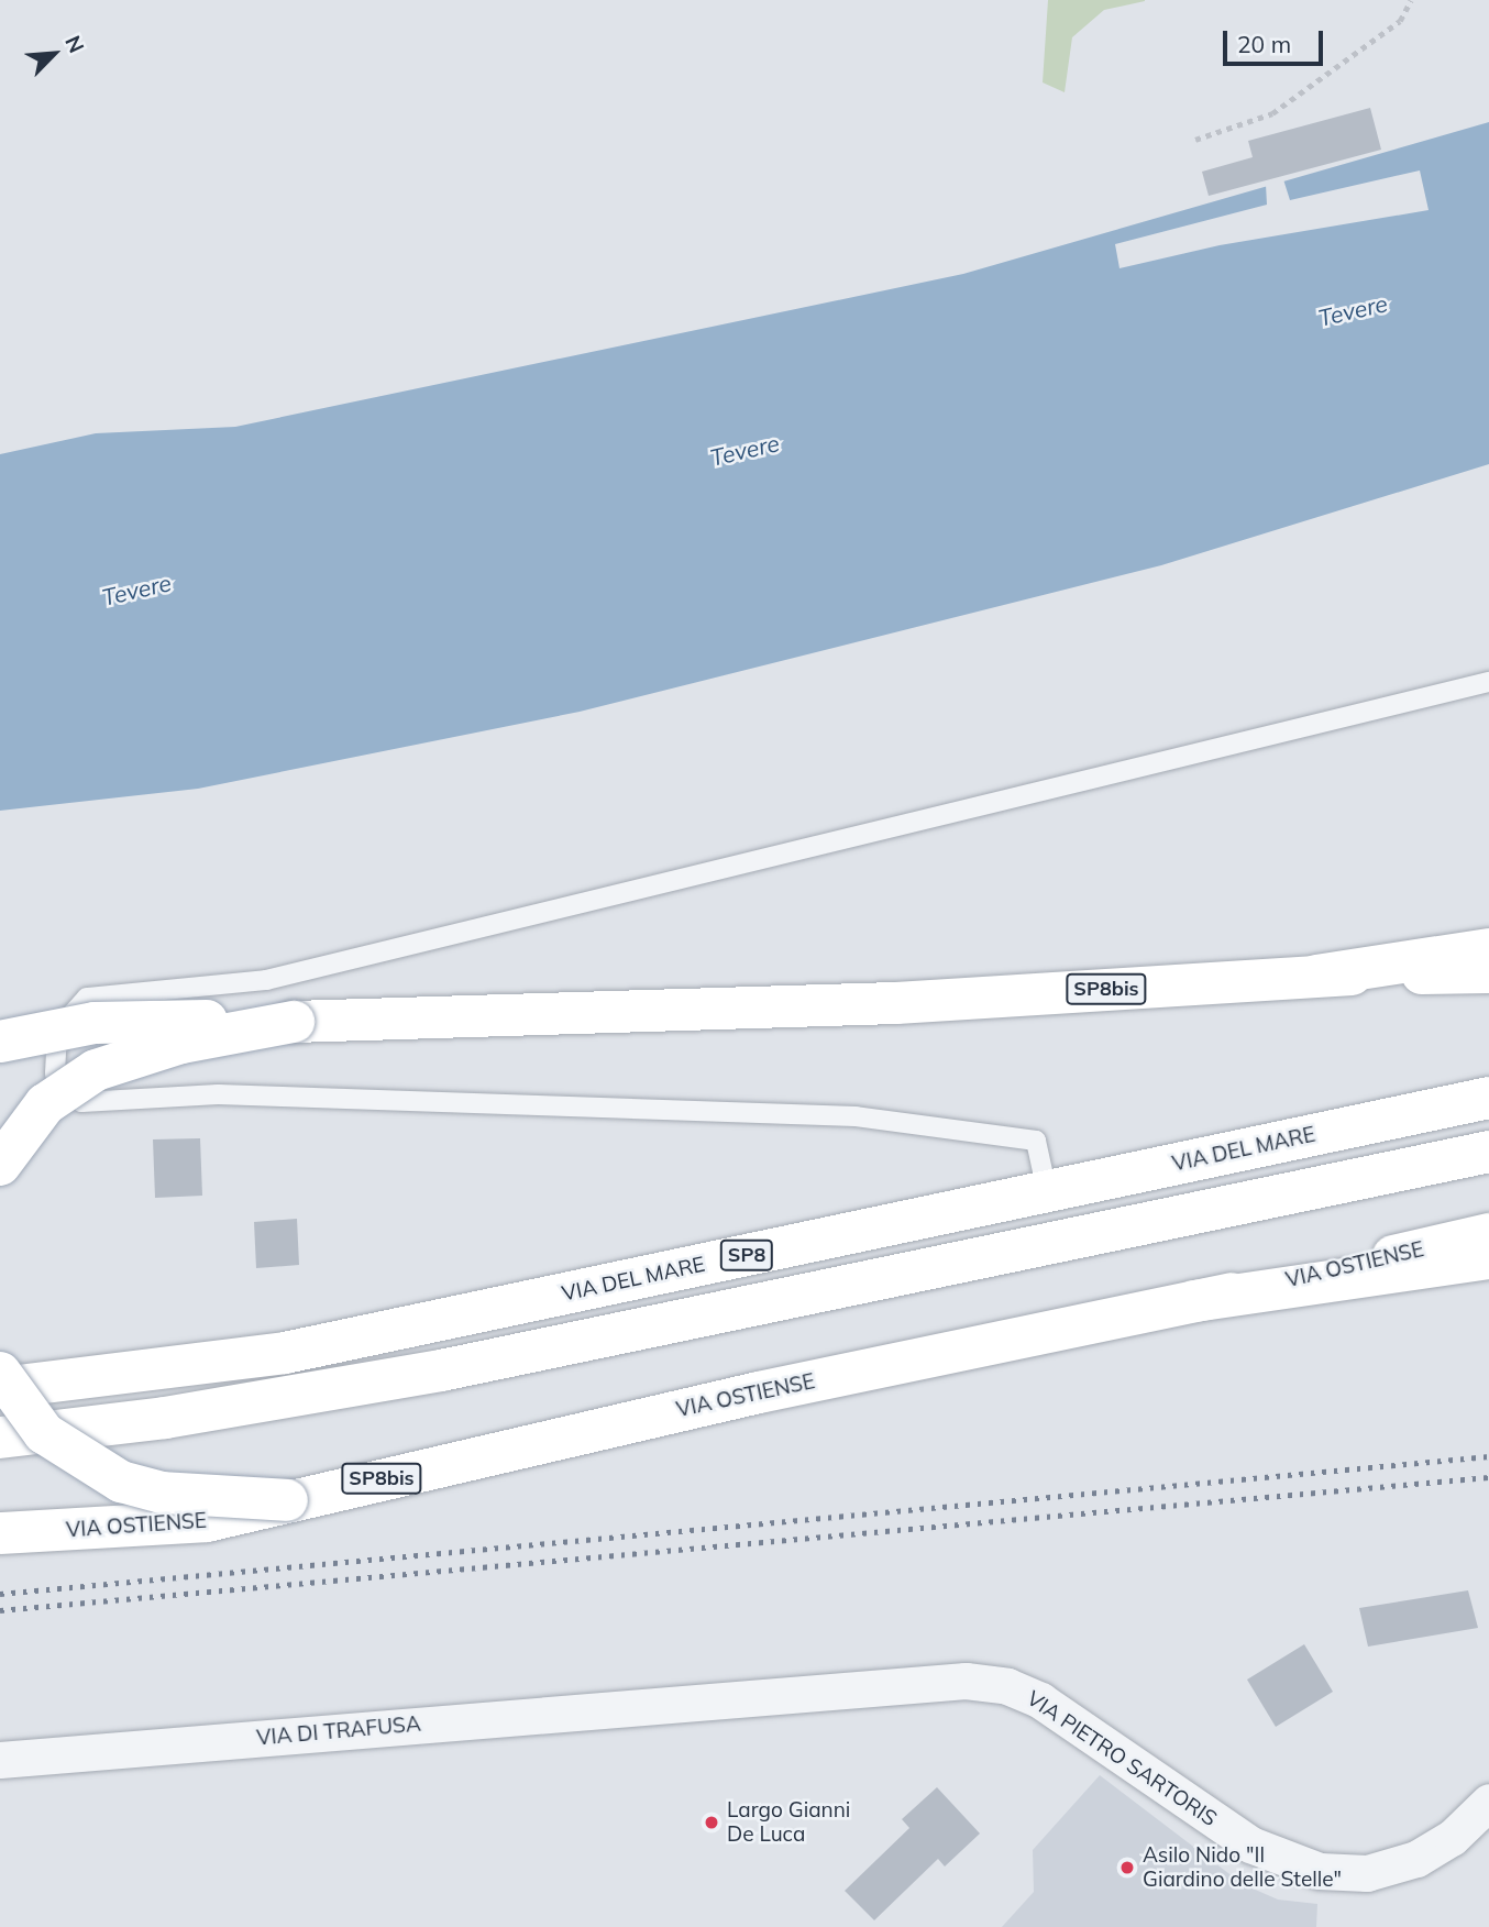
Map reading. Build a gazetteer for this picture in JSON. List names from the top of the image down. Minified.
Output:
{"streets":{"main road":["SP8bis","VIA DEL MARE","SP8","VIA OSTIENSE"],"street":["VIA DI TRAFUSA","VIA PIETRO SARTORIS"]},"crossings":[["VIA DI TRAFUSA","VIA PIETRO SARTORIS"]],"water":["Tevere"],"places":["Largo Gianni De Luca","Asilo Nido \"Il Giardino delle Stelle\""],"scale_bar":"20 m","north":"top right"}
